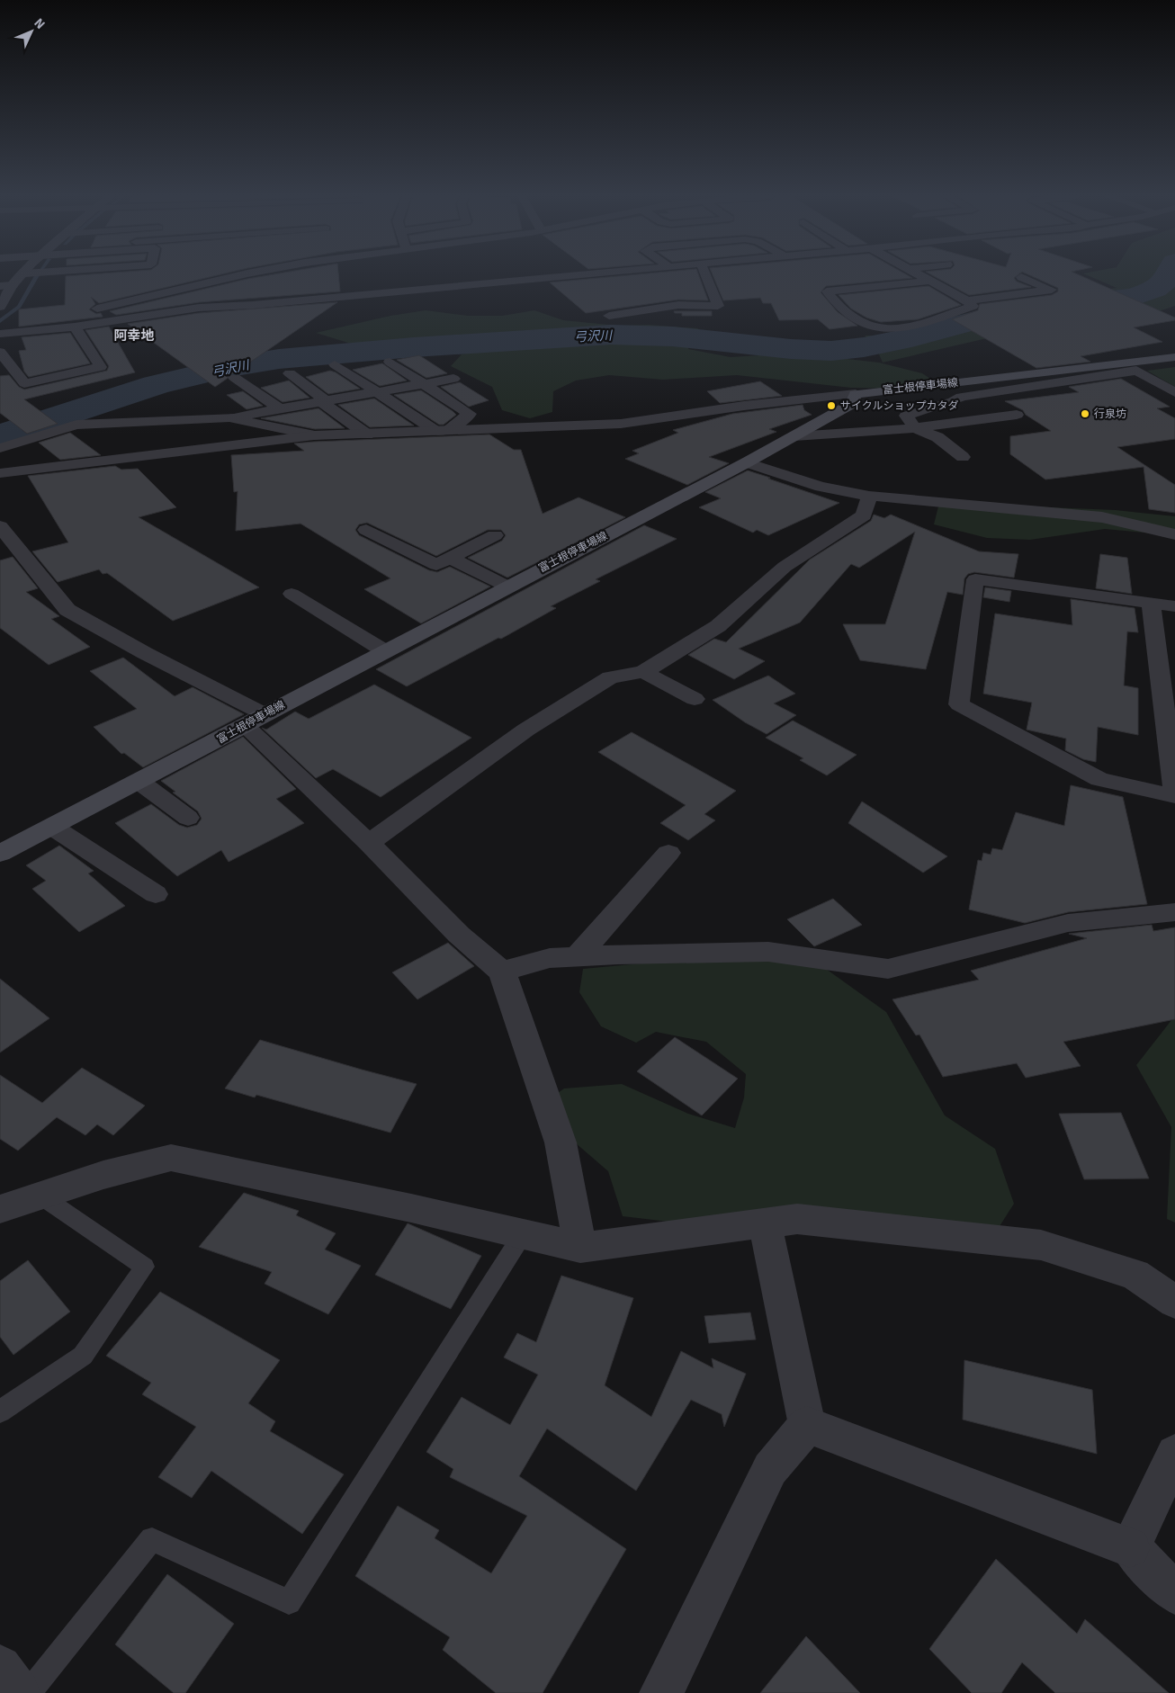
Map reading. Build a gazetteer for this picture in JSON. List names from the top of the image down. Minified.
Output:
{"streets":{"main road":["富士根停車場線"]},"districts":["阿幸地"],"water":["弓沢川"],"places":["サイクルショップカタダ","行泉坊"],"north":"top right"}
